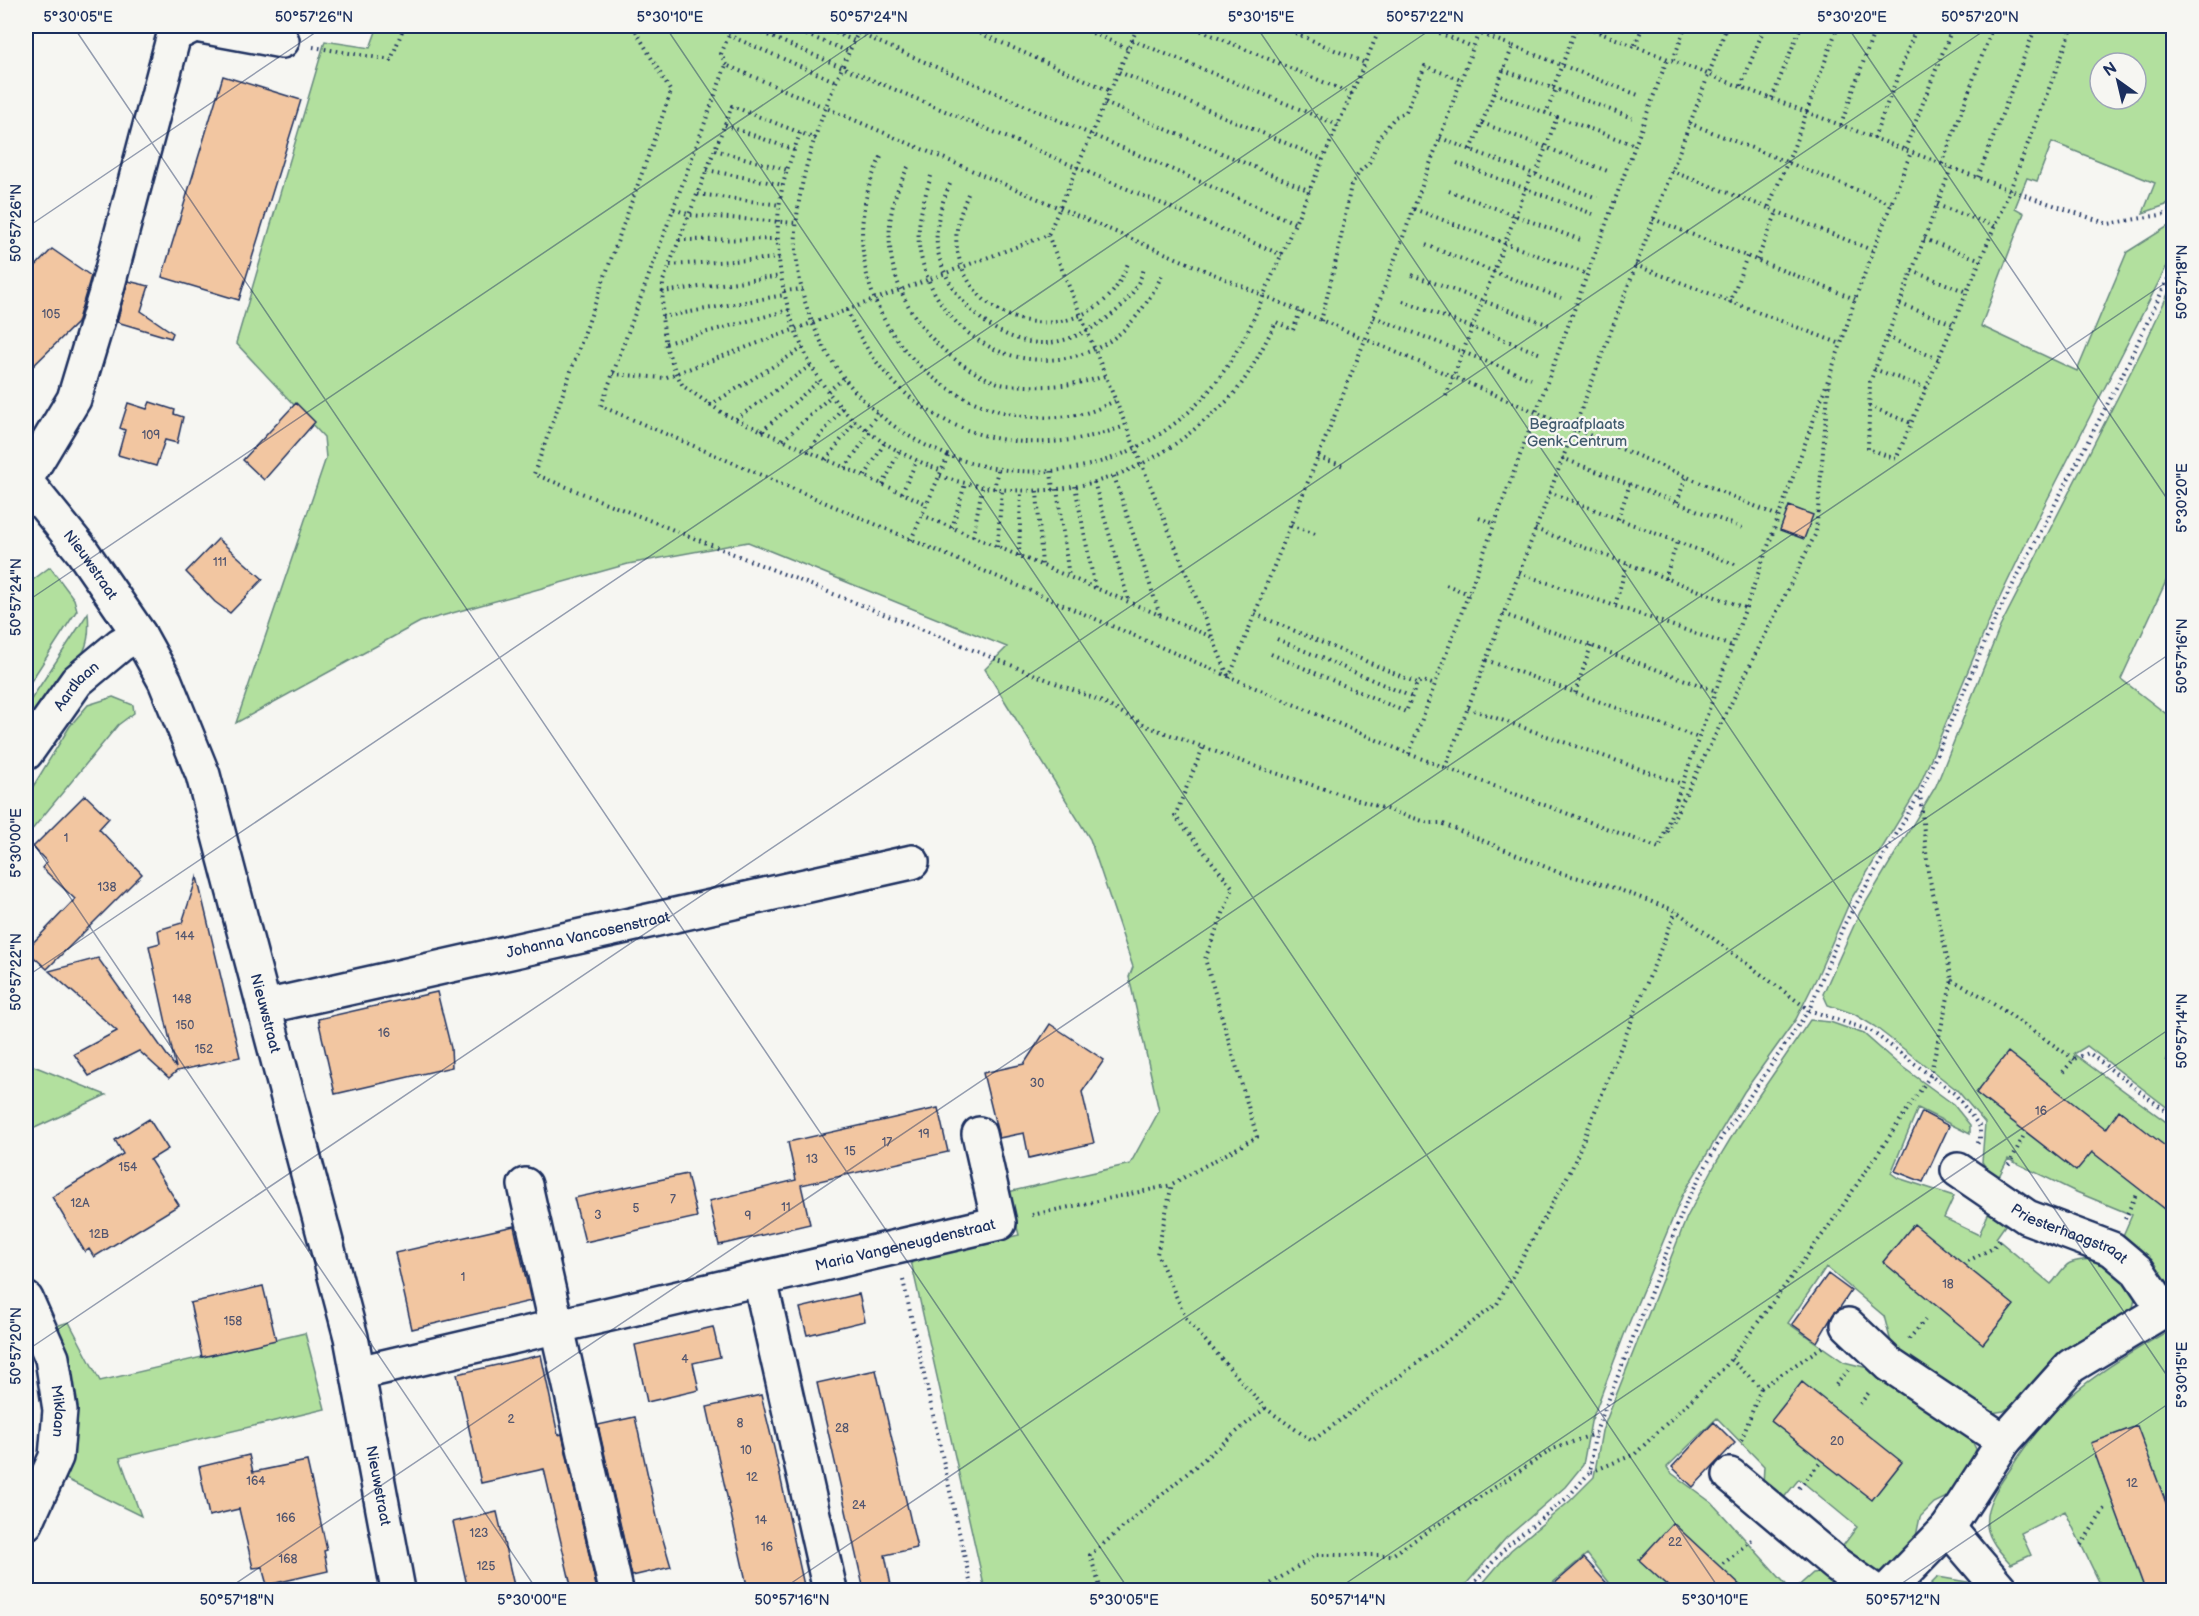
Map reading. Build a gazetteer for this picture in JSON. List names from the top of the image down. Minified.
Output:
{"streets":{"street":["Nieuwstraat","Aardlaan","Johanna Vancosenstraat","Priesterhaagstraat","Maria Vangeneugdenstraat","Miklaan"]},"crossings":[["Nieuwstraat","Aardlaan"],["Nieuwstraat","Johanna Vancosenstraat"],["Nieuwstraat","Maria Vangeneugdenstraat"]],"parks":["Begraafplaats Genk-Centrum"],"house_numbers":["105","109","111","1","138","144","148","150","16","152","30","16","19","17","15","13","154","7","12A","11","5","3","9","12B","1","18","158","4","2","8","28","20","10","12","164","12","24","166","14","123","22","16","168","125"],"north":"top left","coordinates":["5°30'05\"E","50°57'26\"N","5°30'10\"E","50°57'24\"N","5°30'15\"E","50°57'22\"N","5°30'20\"E","50°57'20\"N","50°57'18\"N","50°57'16\"N","5°30'00\"E","50°57'14\"N","50°57'12\"N"]}
